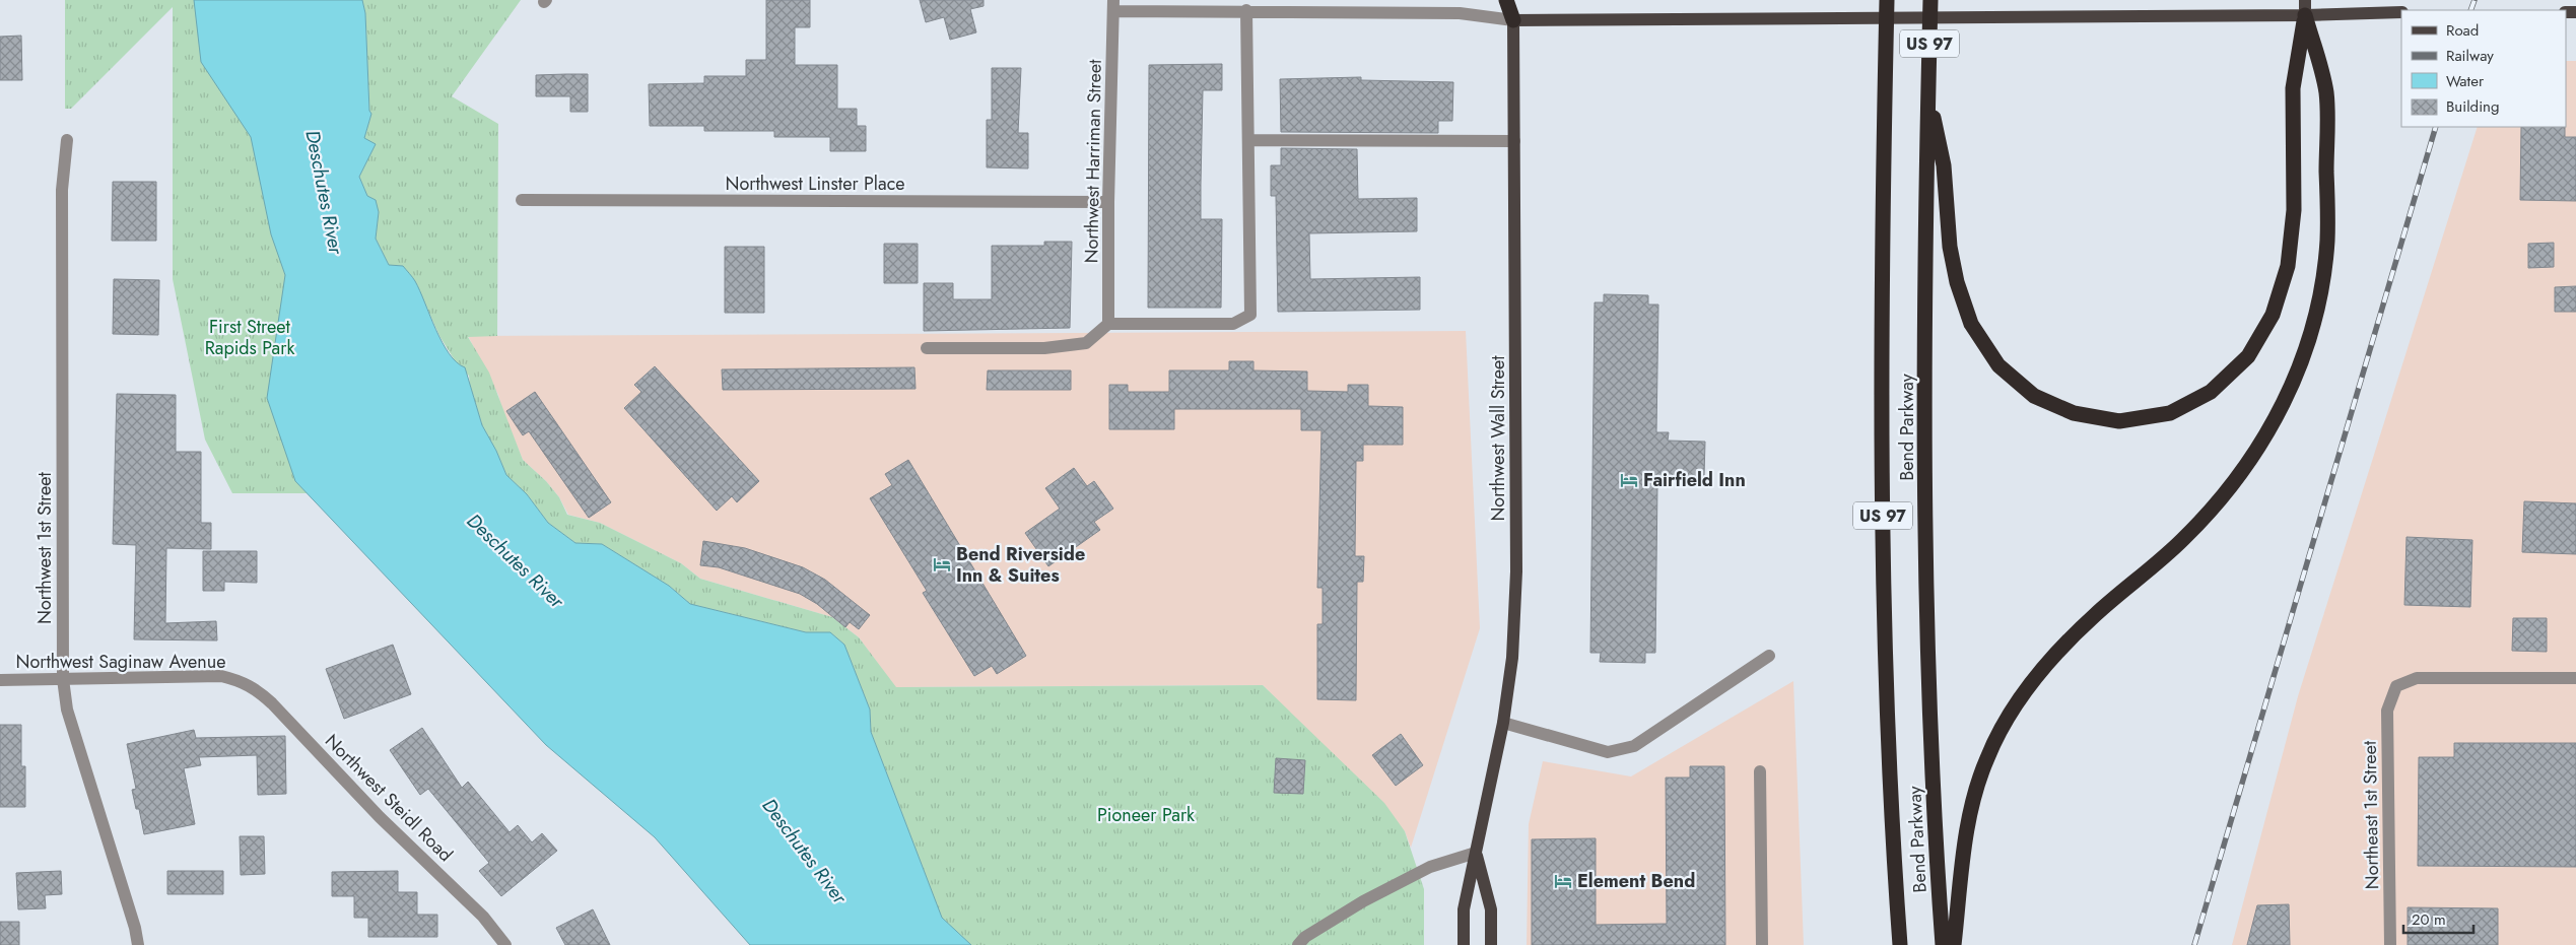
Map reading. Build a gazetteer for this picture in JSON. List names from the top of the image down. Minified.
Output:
{"streets":{"highway":["US 97","Bend Parkway"],"main road":["Northwest Wall Street"],"street":["Northwest Harriman Street","Northwest Linster Place","Northwest 1st Street","Northwest Saginaw Avenue","Northwest Steidl Road","Northeast 1st Street"]},"crossings":[["Northwest Harriman Street","Northwest Linster Place"],["Northwest 1st Street","Northwest Saginaw Avenue"],["Northwest Saginaw Avenue","Northwest Steidl Road"]],"water":["Deschutes River"],"parks":["First Street Rapids Park","Pioneer Park"],"places":{"hotel":["Fairfield Inn","Bend Riverside Inn & Suites","Element Bend"]},"legend":["Road","Railway","Water","Building"],"scale_bar":"20 m"}
